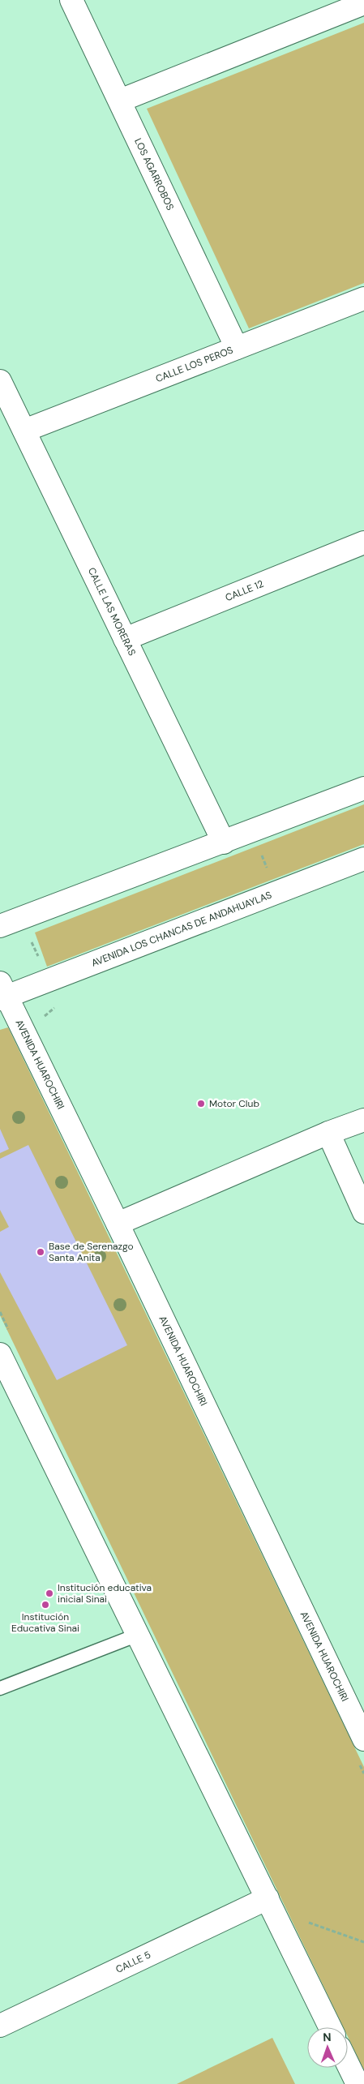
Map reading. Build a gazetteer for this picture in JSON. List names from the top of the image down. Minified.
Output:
{"streets":{"street":["LOS AGARROBOS","CALLE LOS PEROS","CALLE 12","CALLE LAS MORERAS","AVENIDA LOS CHANCAS DE ANDAHUAYLAS","AVENIDA HUAROCHIRI","CALLE 5"]},"crossings":[["LOS AGARROBOS","CALLE LOS PEROS"],["CALLE LOS PEROS","CALLE LAS MORERAS"],["CALLE 12","CALLE LAS MORERAS"],["AVENIDA LOS CHANCAS DE ANDAHUAYLAS","AVENIDA HUAROCHIRI"]],"places":["Motor Club","Base de Serenazgo Santa Anita","Institución educativa inicial Sinai","Institución Educativa Sinai"],"north":"top"}
